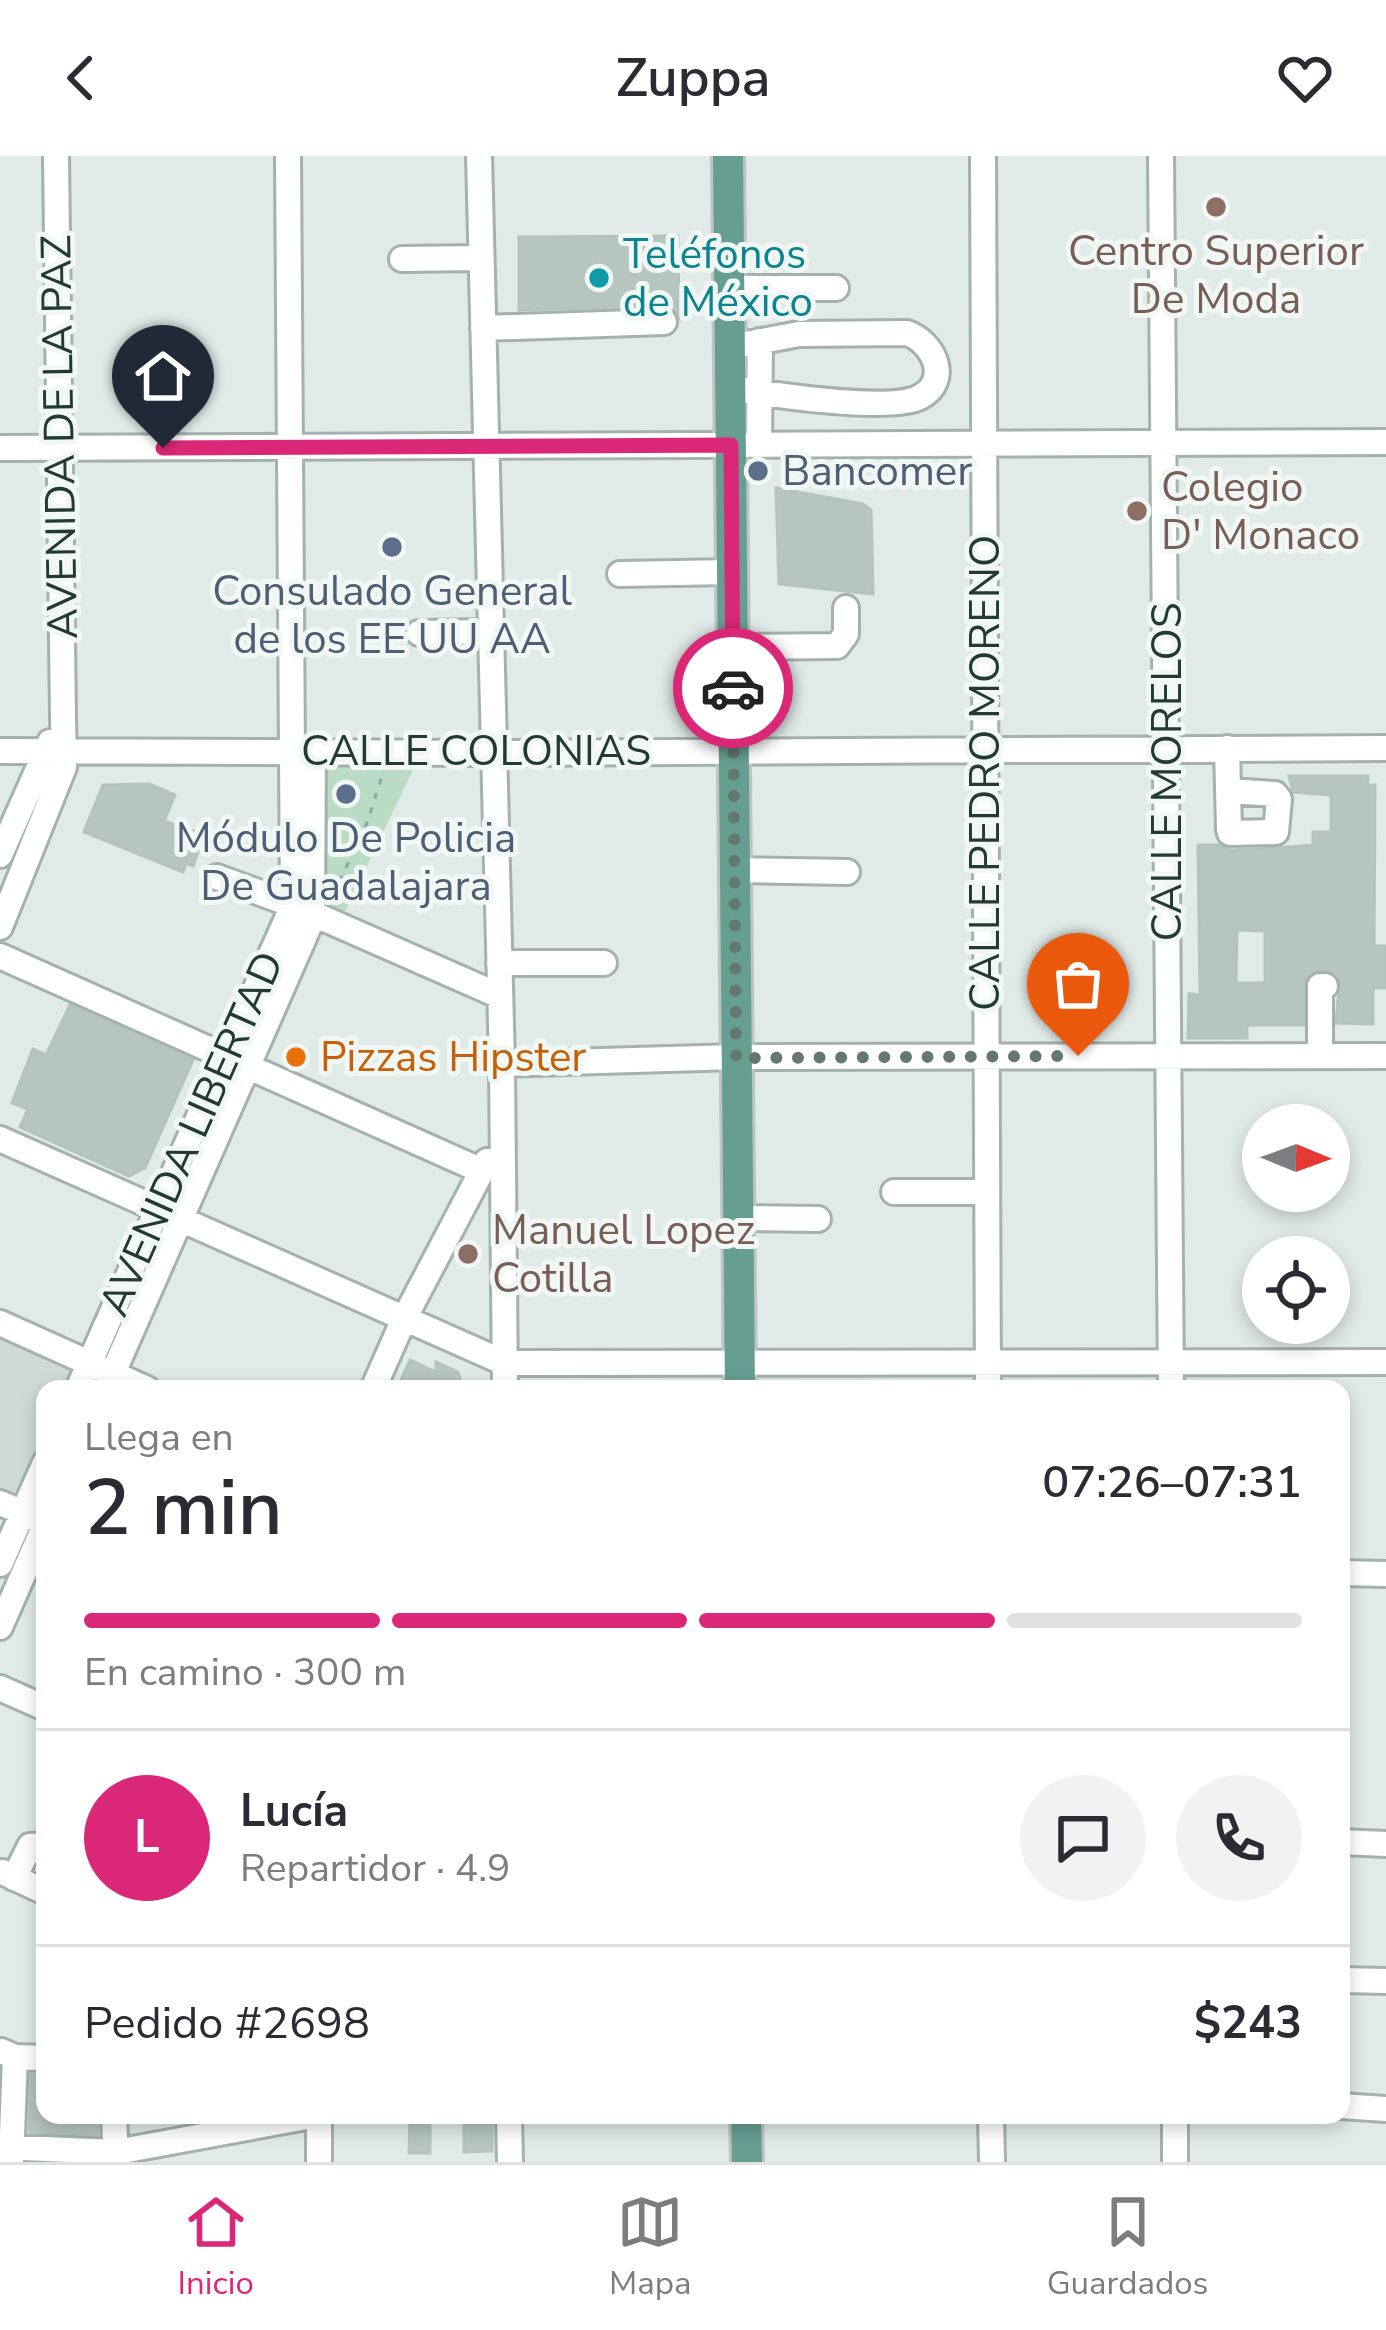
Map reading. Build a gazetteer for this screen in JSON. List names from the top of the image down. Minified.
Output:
{"streets":{"street":["AVENIDA DE LA PAZ","CALLE COLONIAS","CALLE MORELOS","CALLE PEDRO MORENO","AVENIDA LIBERTAD"]},"crossings":[["AVENIDA DE LA PAZ","CALLE COLONIAS"],["CALLE COLONIAS","CALLE MORELOS"],["CALLE COLONIAS","CALLE PEDRO MORENO"],["CALLE COLONIAS","AVENIDA LIBERTAD"]],"places":["Centro Superior De Moda","Teléfonos de México","Bancomer","Colegio D' Monaco","Consulado General de los EE UU AA","Módulo De Policia De Guadalajara","Pizzas Hipster","Manuel Lopez Cotilla"],"north":"right","page":{"header":"Zuppa","heading":["2 min","Llega en","07:26–07:31"],"panel":["Lucía","Repartidor · 4.9","Pedido #2698","$243"],"bar":"En camino · 300 m","round":"L","tabs":["Inicio","Mapa","Guardados"]}}
